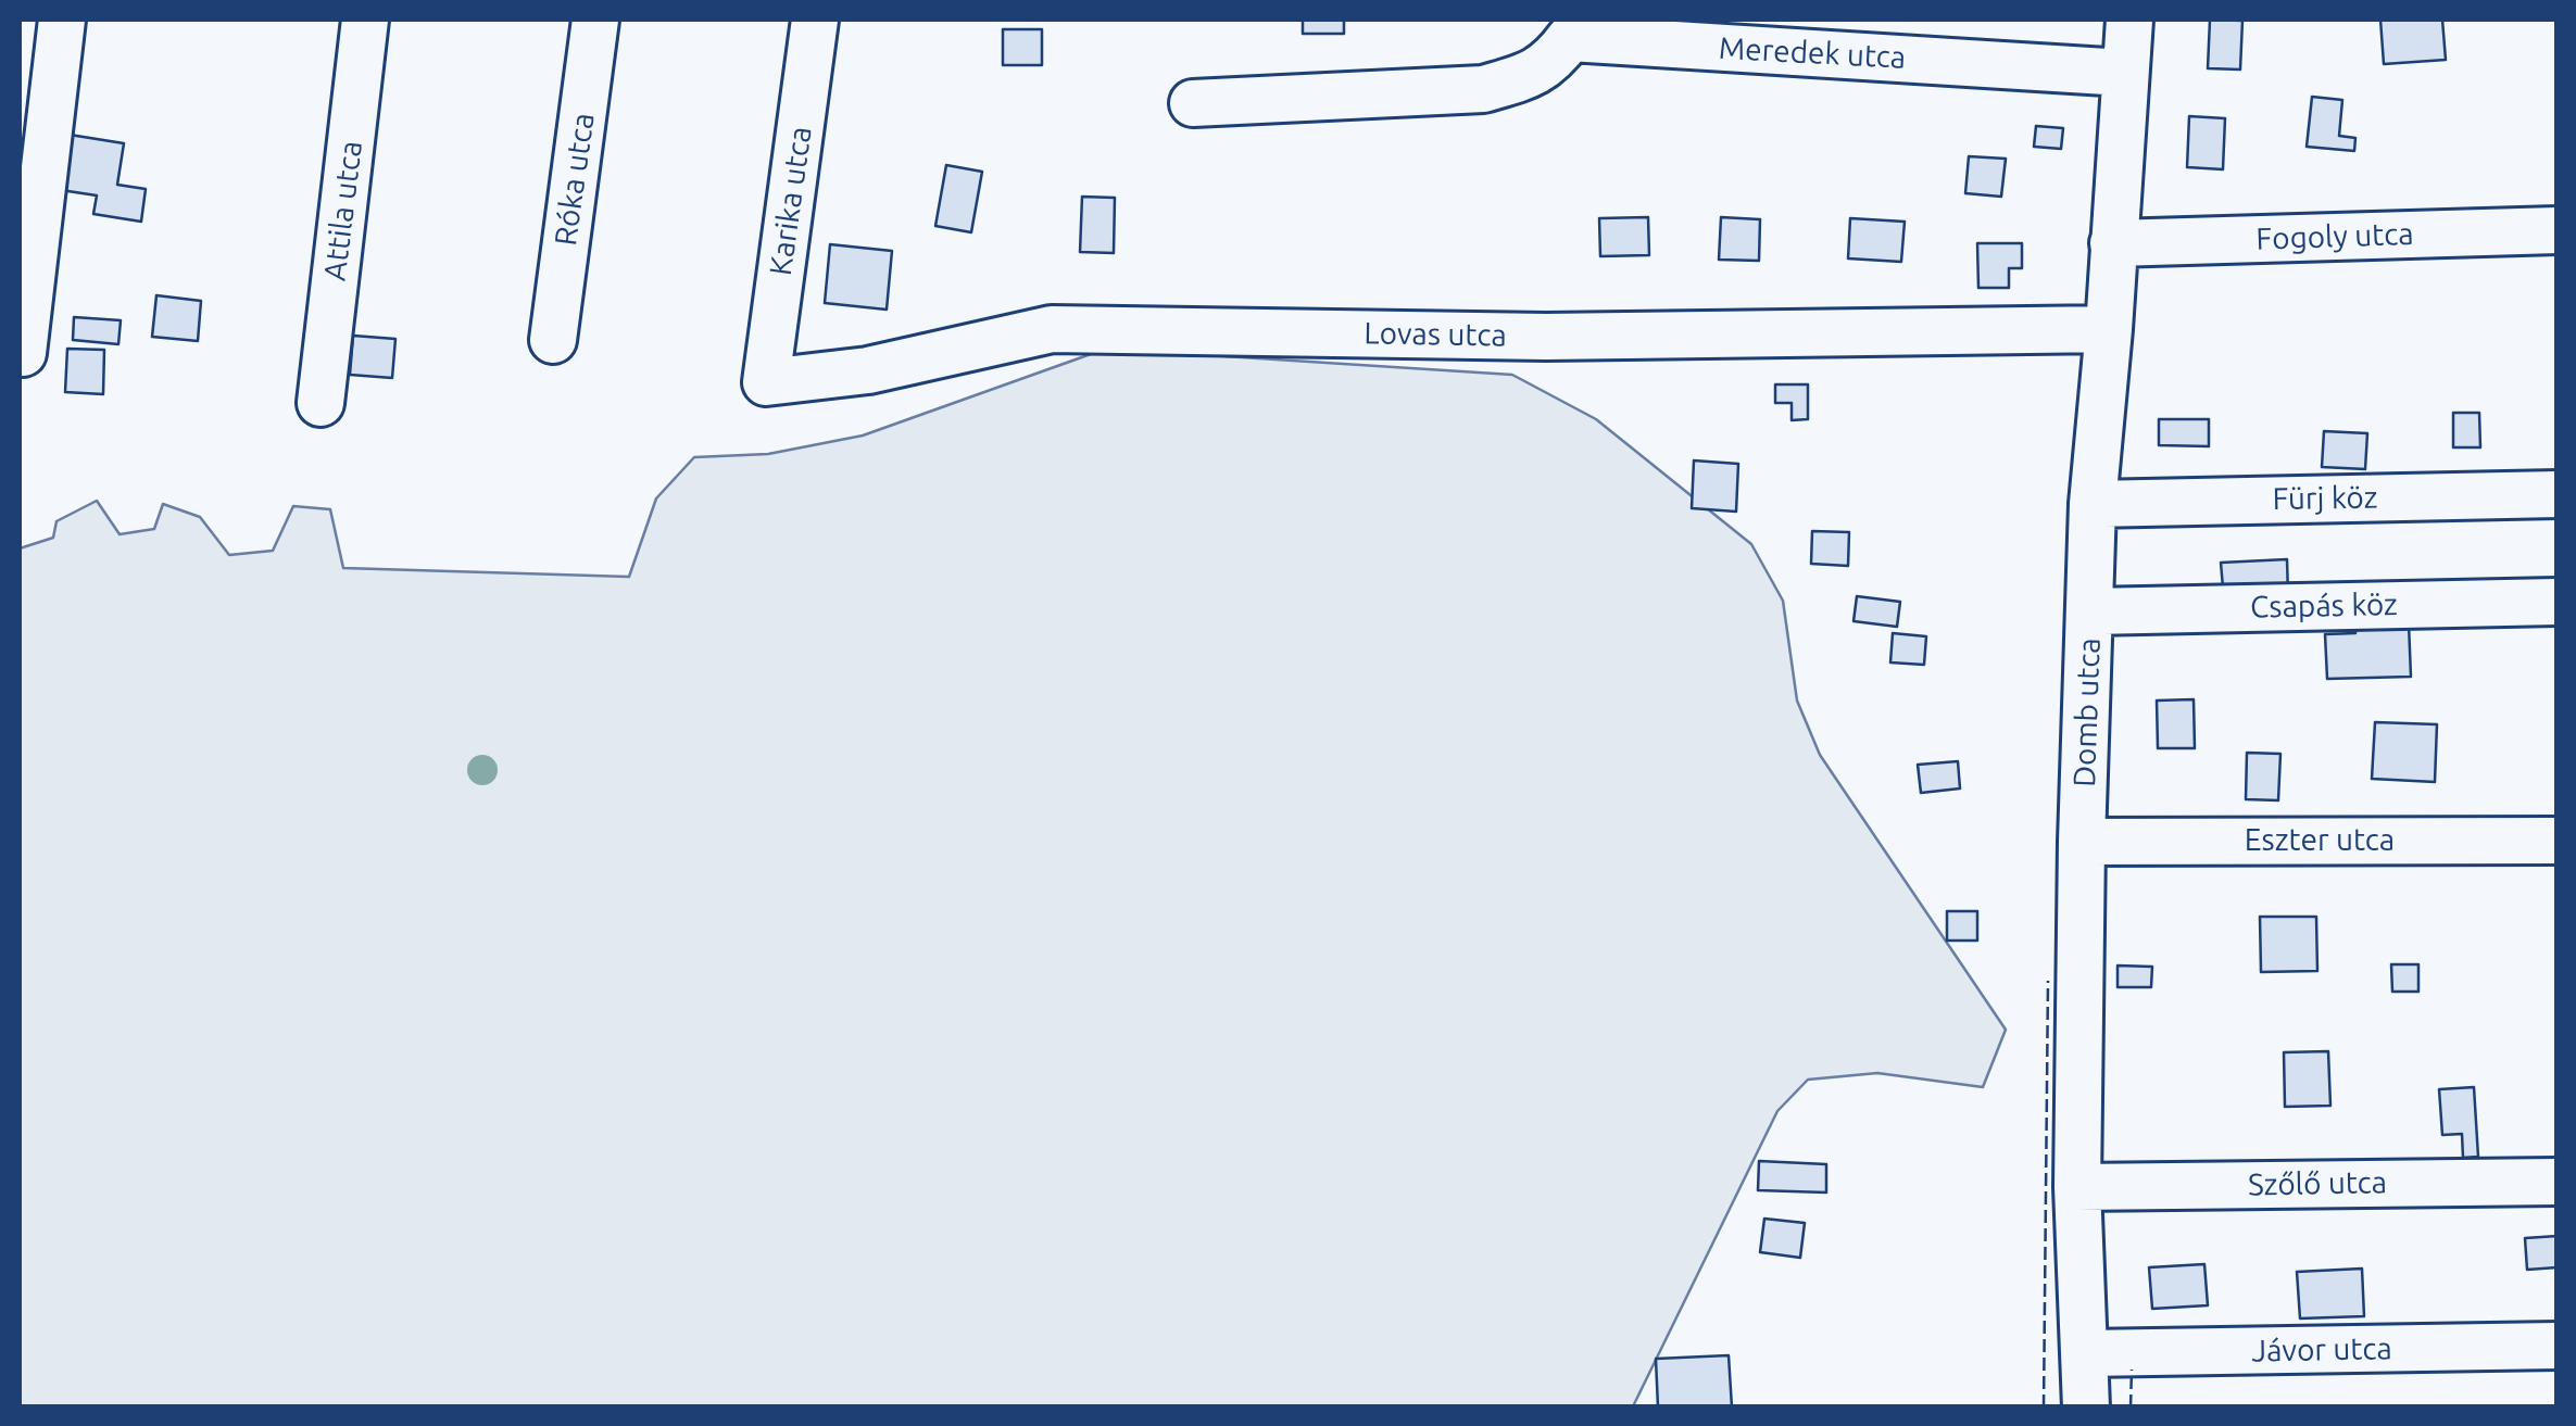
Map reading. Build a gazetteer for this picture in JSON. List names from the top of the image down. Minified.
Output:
{"streets":{"street":["Meredek utca","Róka utca","Karika utca","Attila utca","Fogoly utca","Lovas utca","Fürj köz","Csapás köz","Domb utca","Eszter utca","Szőlő utca","Jávor utca"]},"crossings":[["Meredek utca","Domb utca"],["Karika utca","Lovas utca"],["Fogoly utca","Domb utca"],["Lovas utca","Domb utca"],["Fürj köz","Domb utca"],["Csapás köz","Domb utca"],["Domb utca","Eszter utca"],["Domb utca","Szőlő utca"],["Domb utca","Jávor utca"]]}
